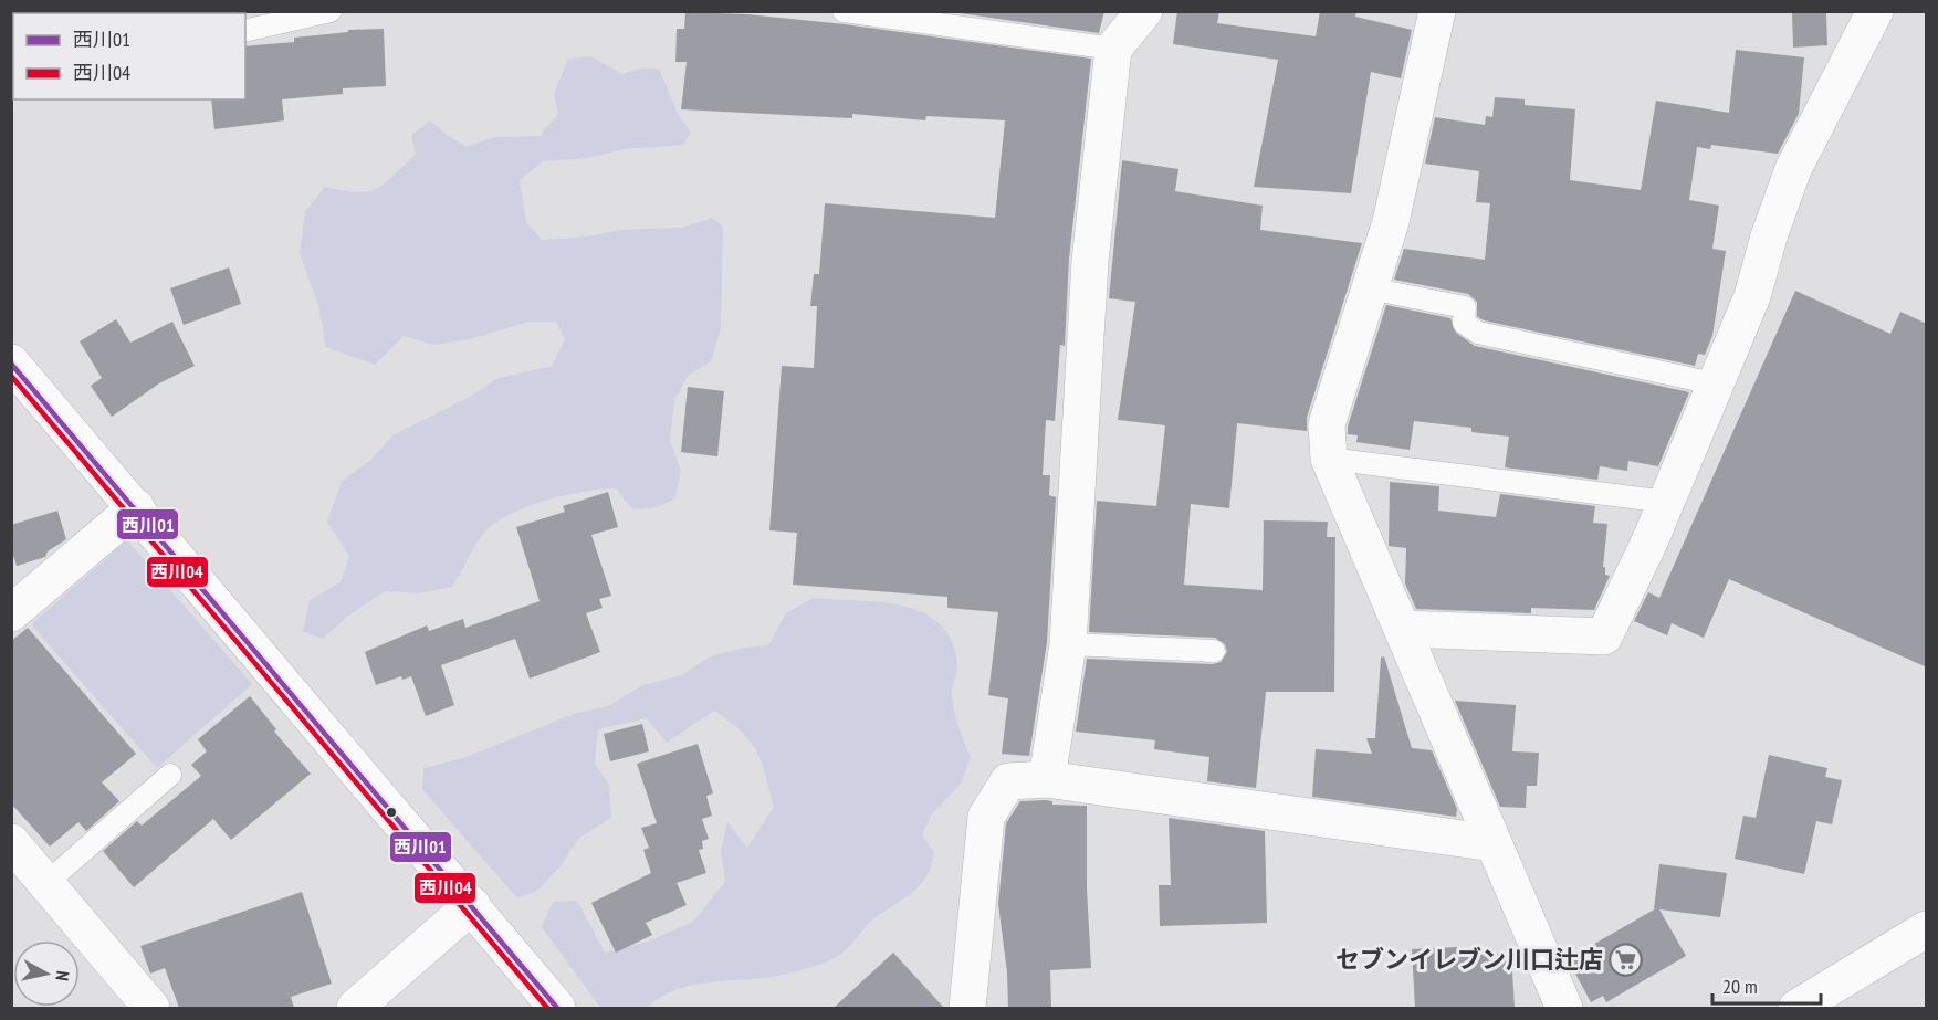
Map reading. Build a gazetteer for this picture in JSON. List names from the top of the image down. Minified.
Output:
{"places":{"supermarket":["セブンイレブン川口辻店"]},"lines":["transit line 西川01","transit line 西川04"],"legend":["西川01","西川04"],"scale_bar":"20 m","north":"right"}
